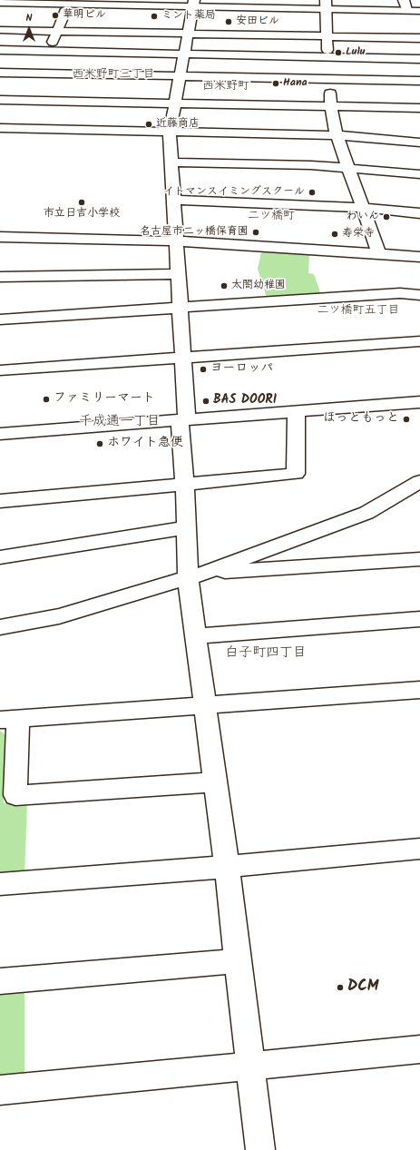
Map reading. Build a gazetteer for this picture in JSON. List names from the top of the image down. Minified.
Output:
{"districts":["西米野町三丁目","西米野町","二ツ橋町","二ツ橋町五丁目","千成通一丁目","白子町四丁目"],"places":["華明ビル","ミント薬局","安田ビル","Lulu","Hana","近藤商店","イトマンスイミングスクール","市立日吉小学校","わいん","名古屋市二ッ橋保育園","寿栄寺","太閤幼稚園","ヨーロッパ","ファミリーマート","BAS DOORI","ほっともっと","ホワイト急便","DCM"],"north":"top"}
